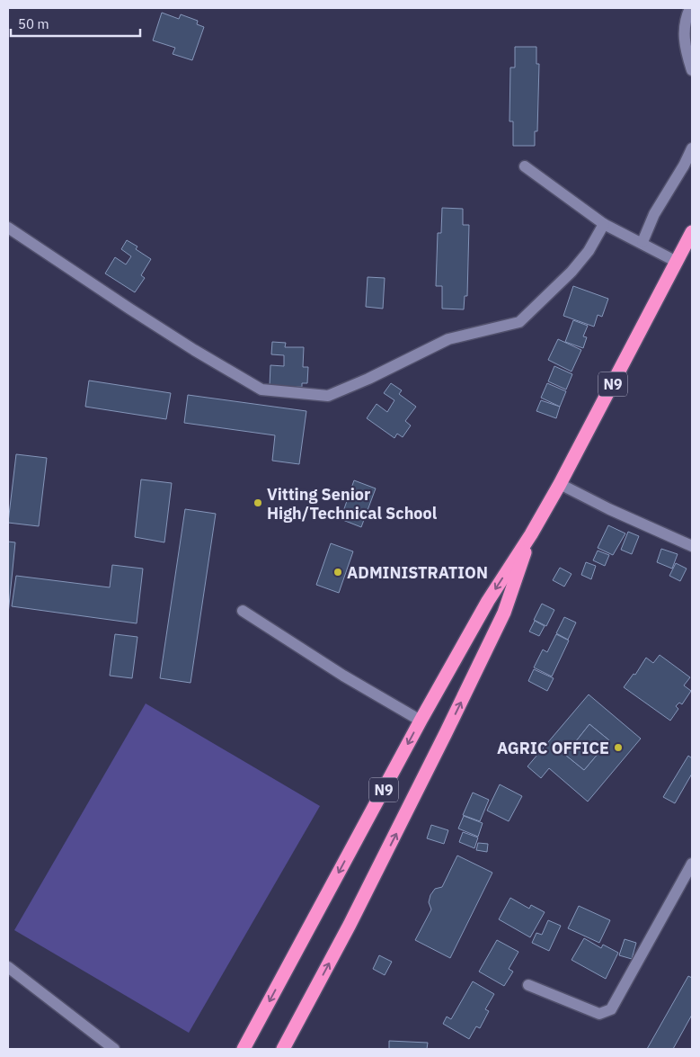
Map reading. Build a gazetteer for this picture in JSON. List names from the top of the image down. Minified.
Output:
{"streets":{"highway":["N9"]},"places":["Vitting Senior High/Technical School","ADMINISTRATION","AGRIC OFFICE"],"scale_bar":"50 m"}
